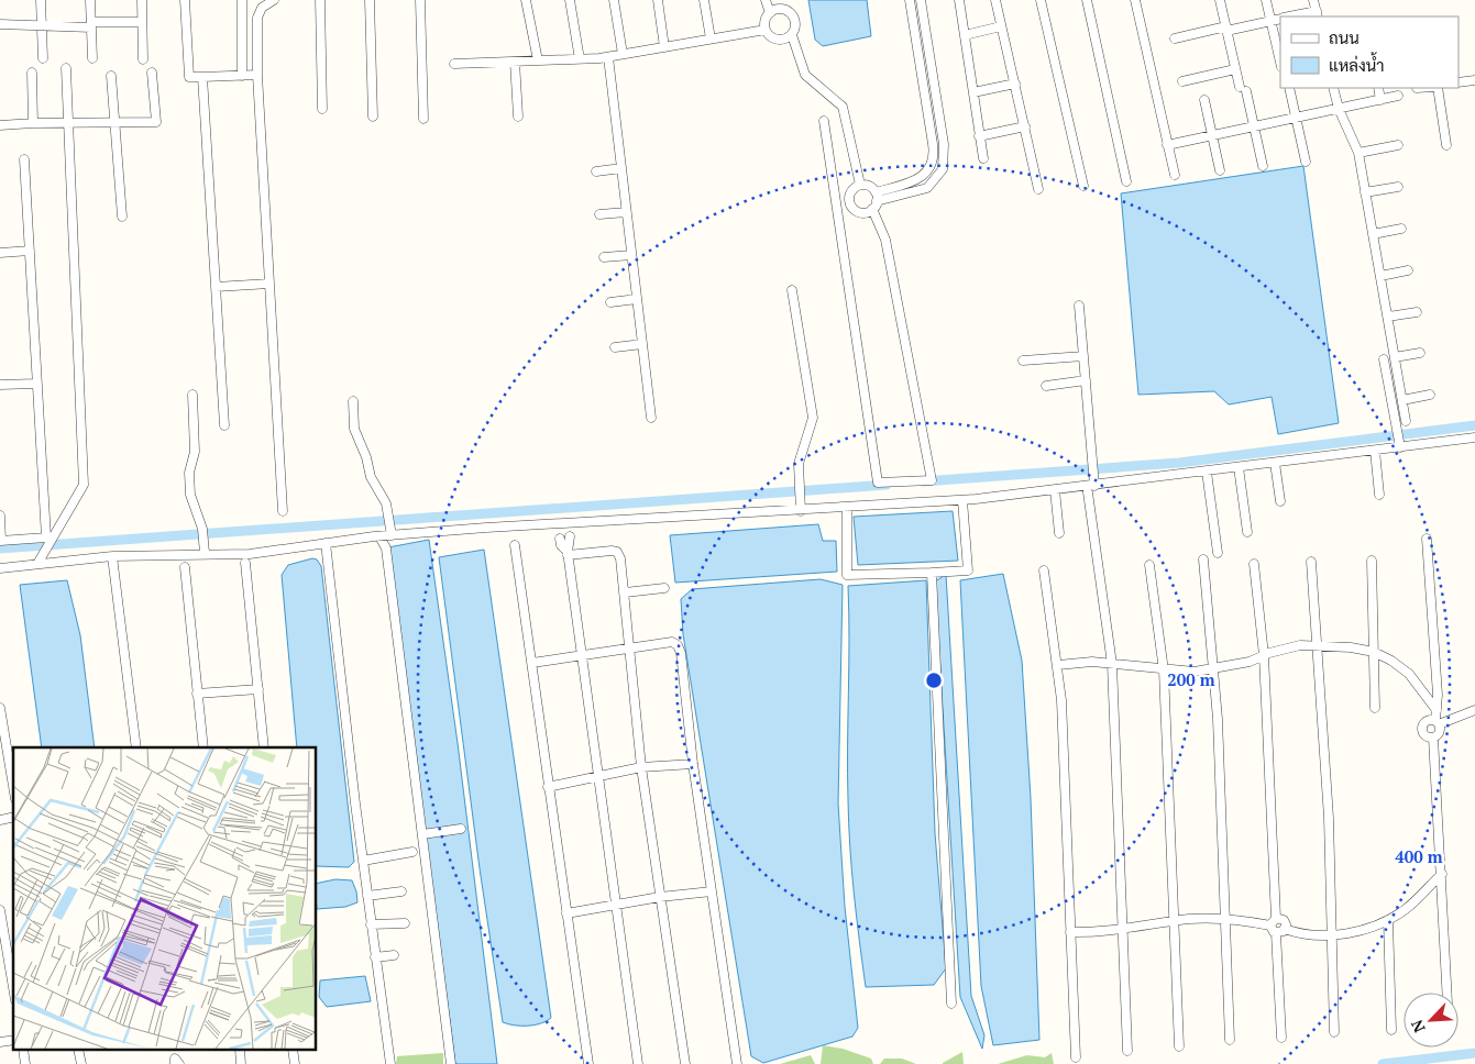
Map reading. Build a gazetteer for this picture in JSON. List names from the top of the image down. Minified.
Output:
{"legend":["ถนน","แหล่งน้ำ"],"north":"bottom left","rings":["200 m","400 m"]}
